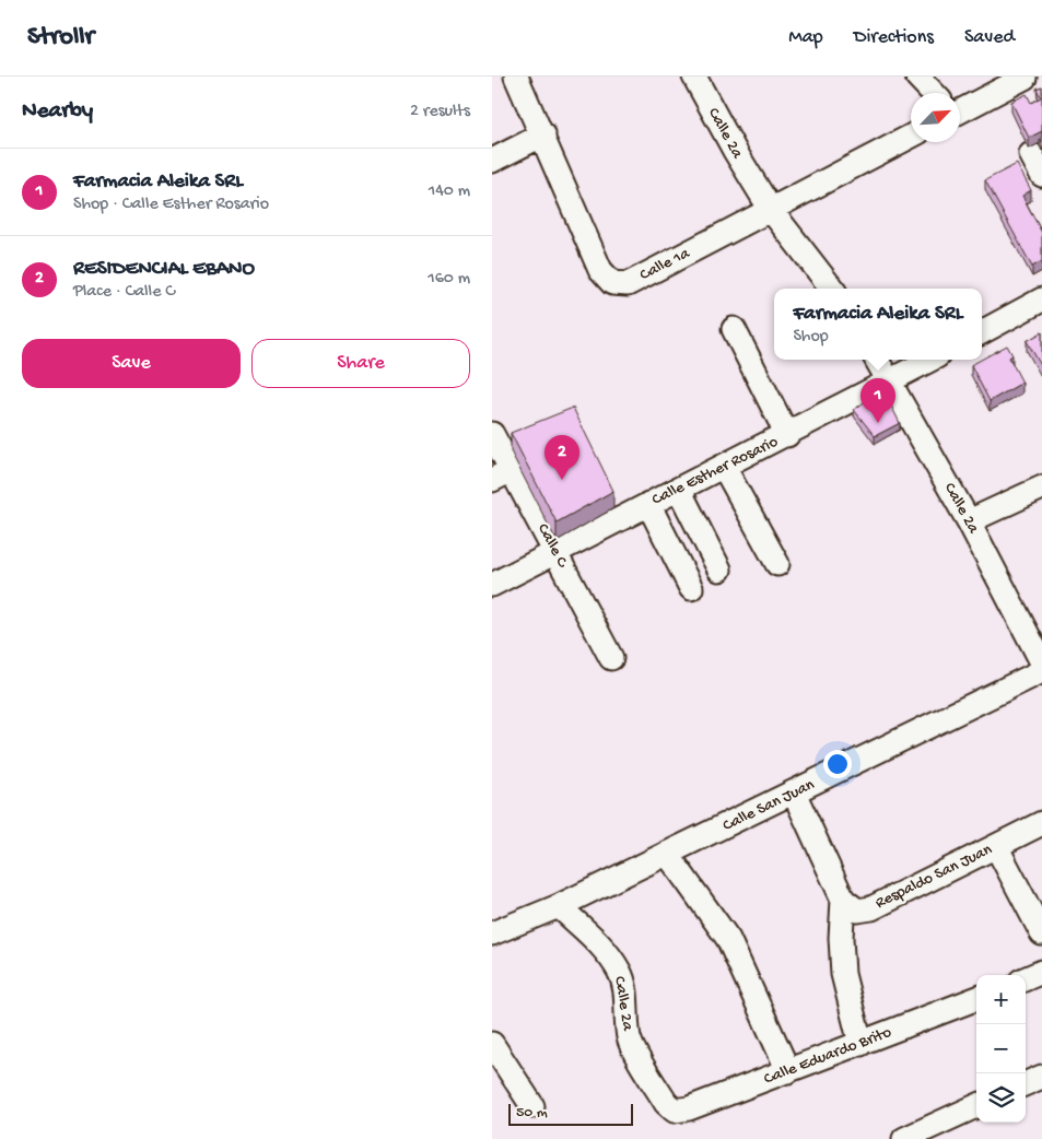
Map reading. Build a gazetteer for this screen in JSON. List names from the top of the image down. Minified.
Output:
{"streets":{"street":["Calle 2a","Calle 1a","Calle Esther Rosario","Calle C","Calle San Juan","Respaldo San Juan","Calle Eduardo Brito"]},"crossings":[["Calle 2a","Calle 1a"],["Calle 2a","Calle Esther Rosario"],["Calle 2a","Calle San Juan"],["Calle 2a","Calle Eduardo Brito"],["Calle Esther Rosario","Calle C"]],"scale_bar":"50 m","north":"top right","page":{"header":"Strollr","nav":["Map","Directions","Saved"],"heading":["Nearby","2 results"],"list":[{"mark":"1","name":"Farmacia Aleika SRL","note":"Shop · Calle Esther Rosario","value":"140 m"},{"mark":"2","name":"RESIDENCIAL EBANO","note":"Place · Calle C","value":"160 m"}],"popup":["Farmacia Aleika SRL","Shop"],"buttons":["Save","Share"],"pins":["1","2"],"map_buttons":["+","−"],"scale":"50 m"}}
